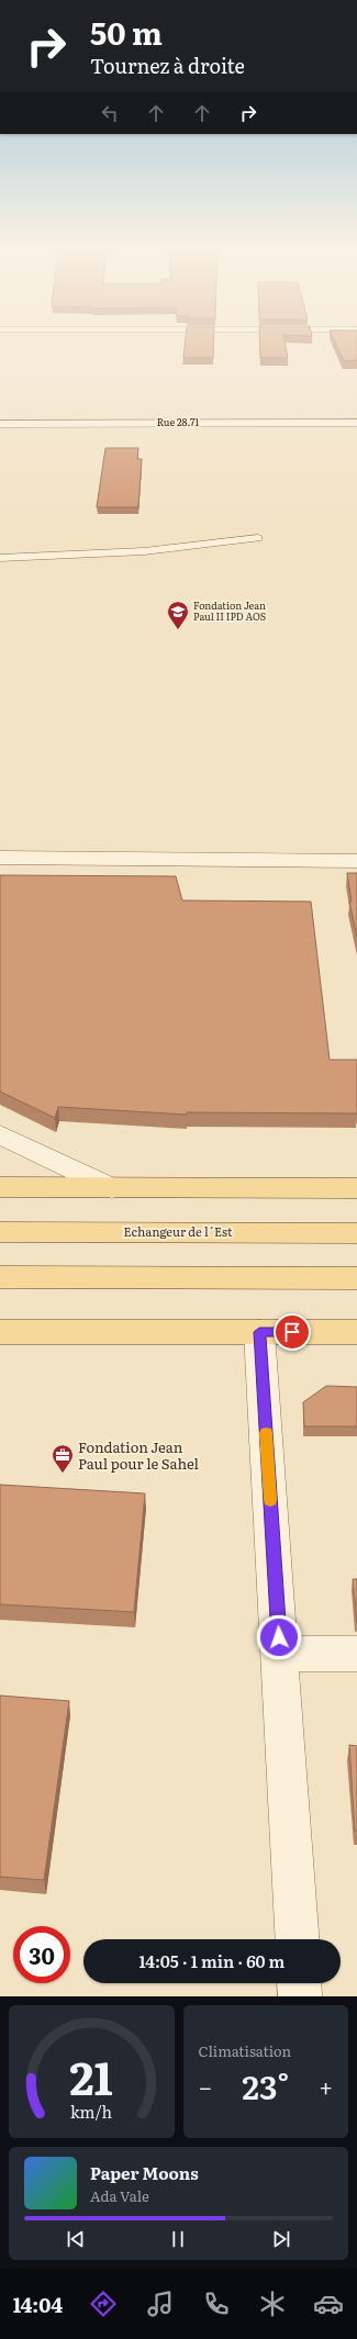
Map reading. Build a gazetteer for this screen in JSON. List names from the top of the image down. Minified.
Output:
{"streets":{"main road":["Echangeur de l´Est"],"street":["Rue 28.71"]},"places":{"school or university":["Fondation Jean Paul II IPD AOS"],"office":["Fondation Jean Paul pour le Sahel"]},"page":{"turn":["50 m","Tournez à droite"],"limit":"30","trip":"14:05 · 1 min · 60 m","tile":"Climatisation","heat":["−","23°","+"],"song":["Paper Moons","Ada Vale"],"tabs":"14:04","gauge":["21","km/h"]}}
